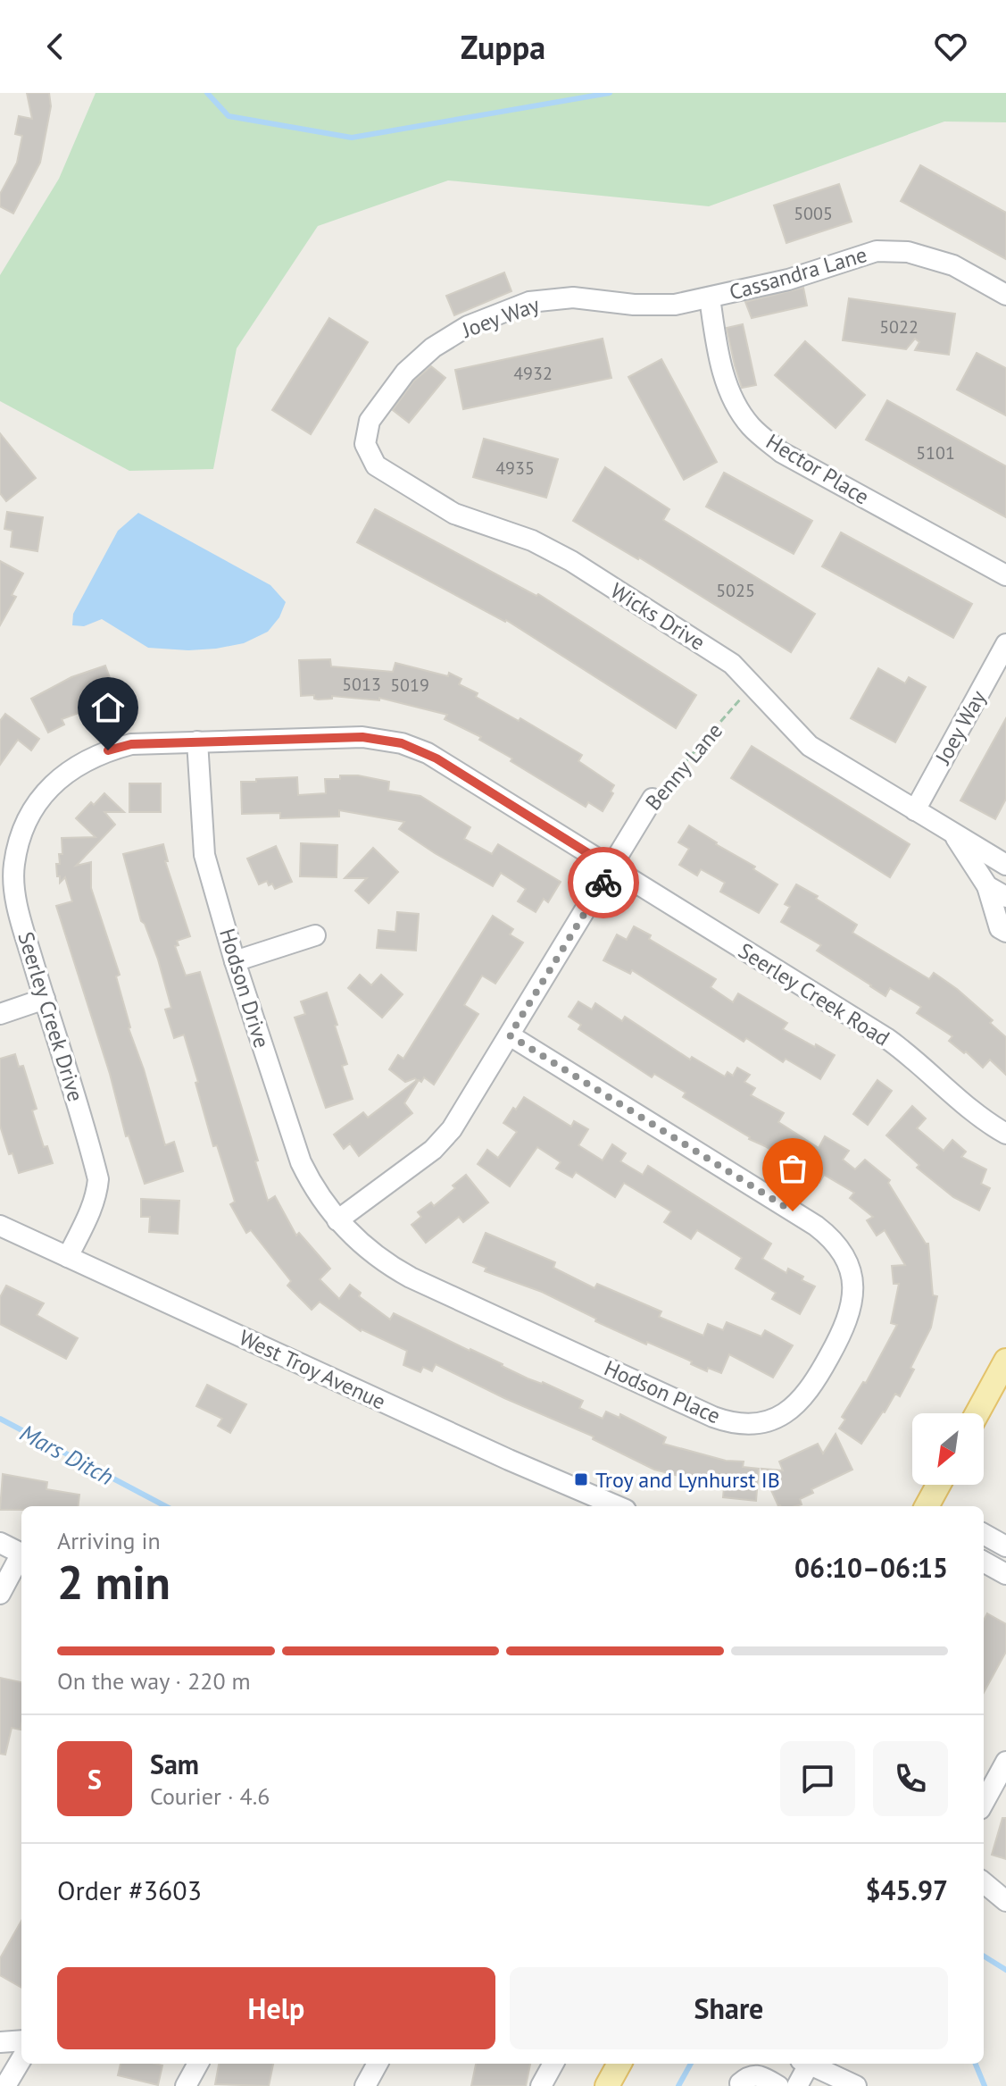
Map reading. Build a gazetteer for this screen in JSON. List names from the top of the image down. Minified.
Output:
{"streets":{"street":["Cassandra Lane","Joey Way","Hector Place","Wicks Drive","Benny Lane","Hodson Drive","Seerley Creek Road","Seerley Creek Drive","West Troy Avenue","Hodson Place"]},"crossings":[["Cassandra Lane","Joey Way"],["Cassandra Lane","Hector Place"],["Joey Way","Hector Place"],["Joey Way","Wicks Drive"],["Wicks Drive","Benny Lane"],["Benny Lane","Hodson Drive"],["Benny Lane","Seerley Creek Road"],["Benny Lane","Seerley Creek Drive"],["Benny Lane","Hodson Place"],["Hodson Drive","Seerley Creek Drive"],["Hodson Drive","Hodson Place"],["Seerley Creek Road","Seerley Creek Drive"],["Seerley Creek Drive","West Troy Avenue"]],"water":["Mars Ditch"],"places":{"transit":["Troy and Lynhurst IB"]},"house_numbers":["5005","5022","4932","5101","4935","5025","5013","5019"],"north":"bottom left","page":{"header":"Zuppa","heading":["2 min","Arriving in","06:10–06:15"],"panel":["Sam","Courier · 4.6","Order #3603","$45.97"],"bar":"On the way · 220 m","round":"S","buttons":["Help","Share"]}}
